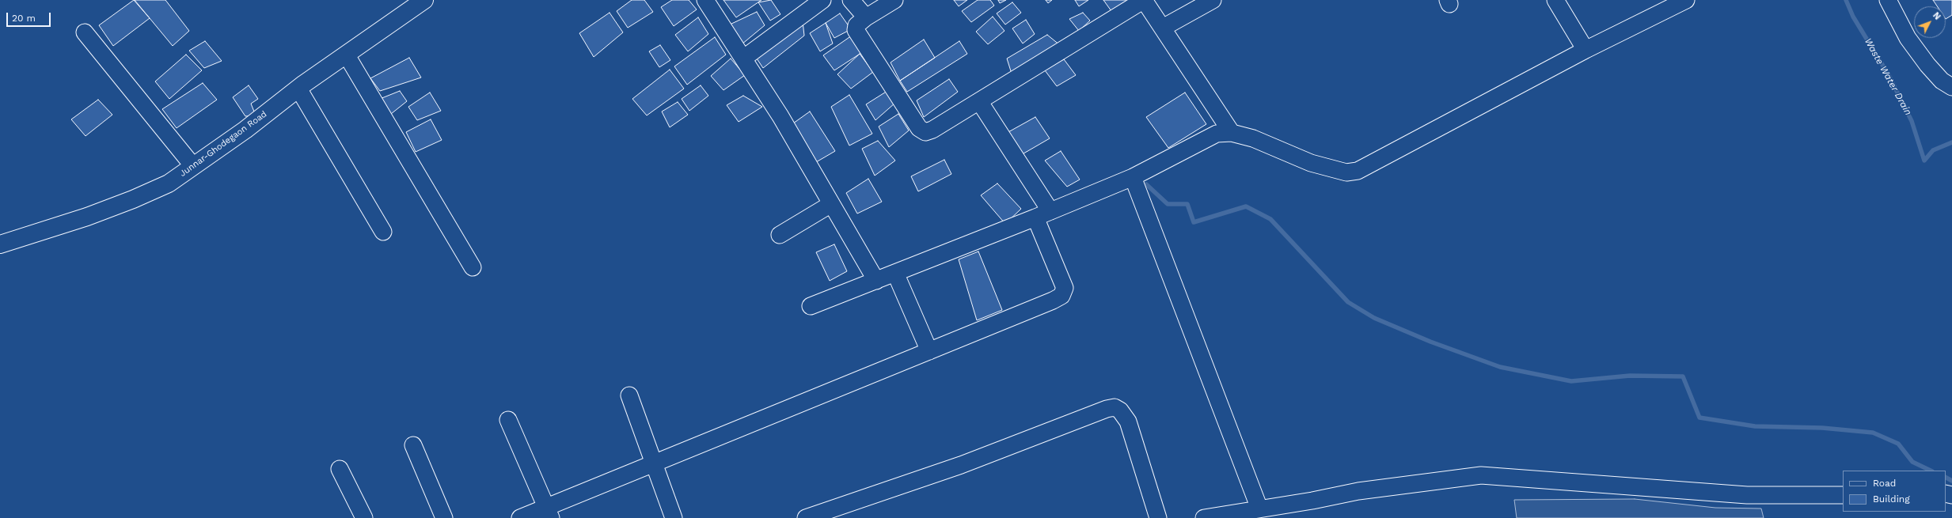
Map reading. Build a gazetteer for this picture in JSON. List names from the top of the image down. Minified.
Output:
{"streets":{"main road":["Junnar-Ghodegaon Road"]},"water":["Waste Water Drain"],"legend":["Road","Building"],"scale_bar":"20 m","north":"top right"}
